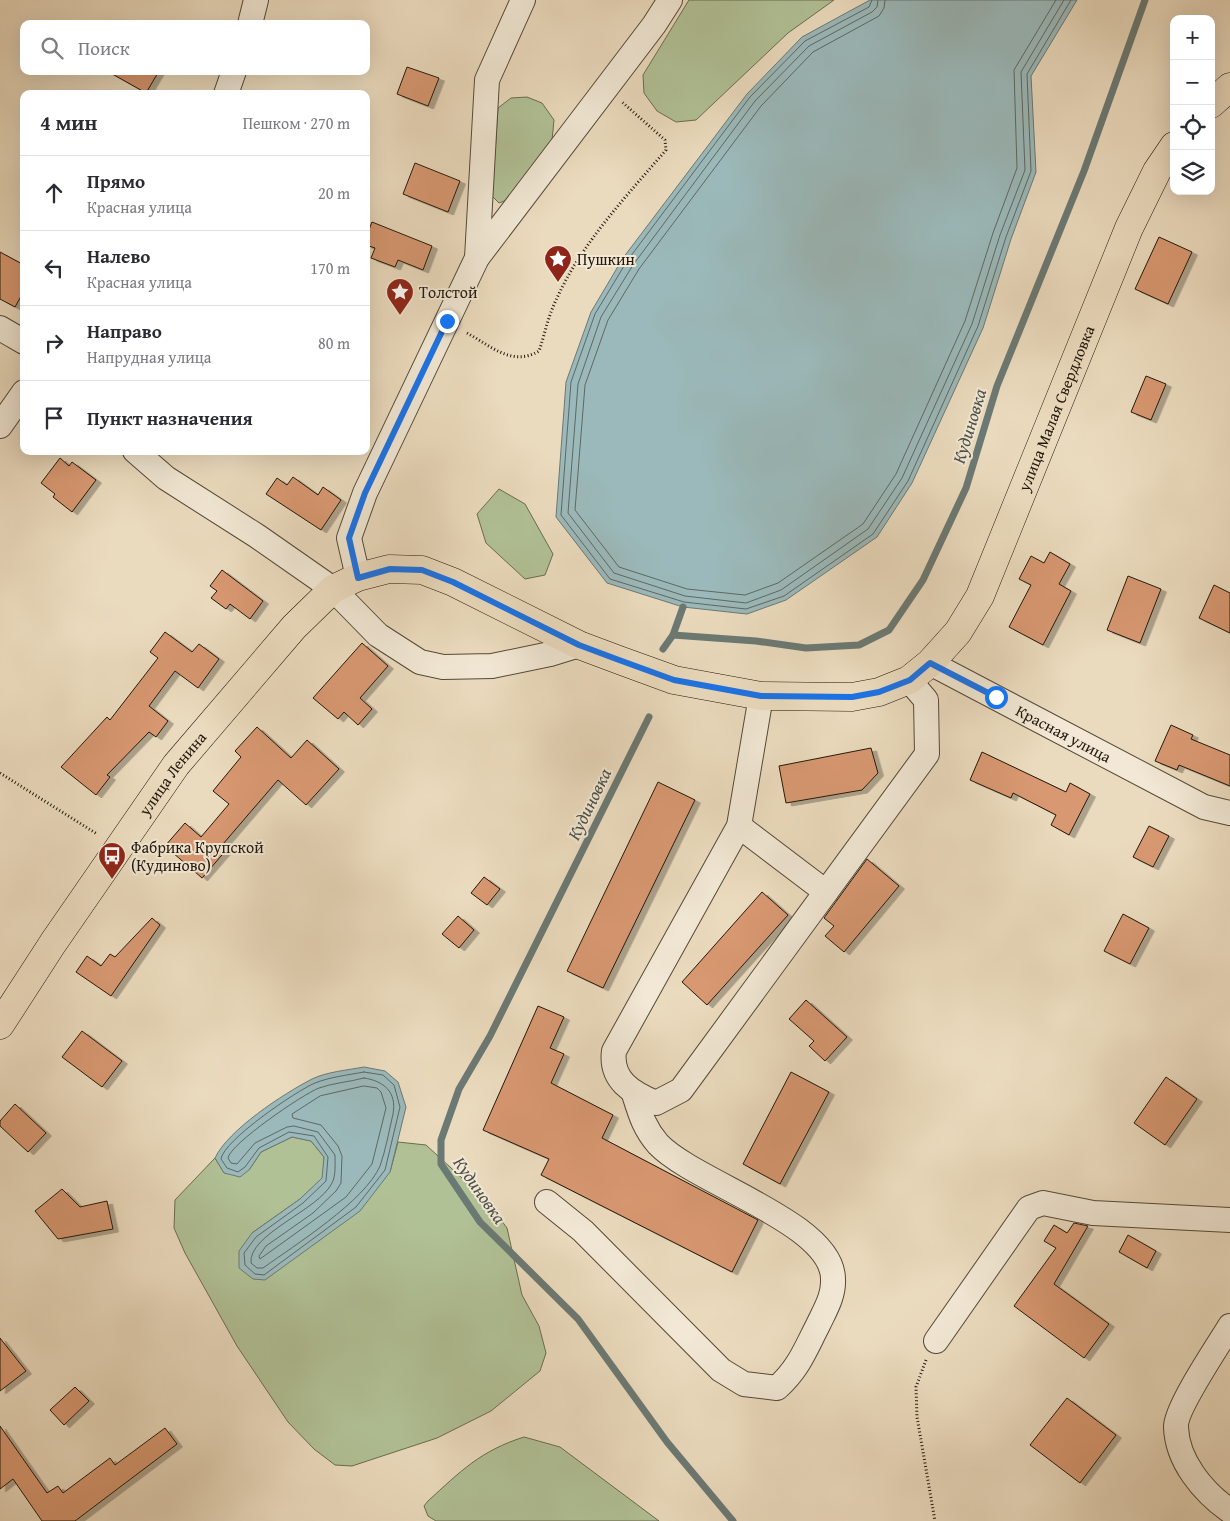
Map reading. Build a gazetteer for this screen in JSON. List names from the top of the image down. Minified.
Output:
{"streets":{"main road":["улица Малая Свердловка","улица Ленина"],"street":["Красная улица"]},"crossings":[["улица Малая Свердловка","Красная улица"]],"water":["Кудиновка"],"places":{"place":["Пушкин","Толстой"],"bus stop":["Фабрика Крупской (Кудиново)"]},"page":{"map_buttons":["+","−"],"search":"Поиск","heading":["4 мин","Пешком · 270 m"],"list":[["Прямо","Красная улица","20 m"],["Налево","Красная улица","170 m"],["Направо","Напрудная улица","80 m"],"Пункт назначения"]}}
